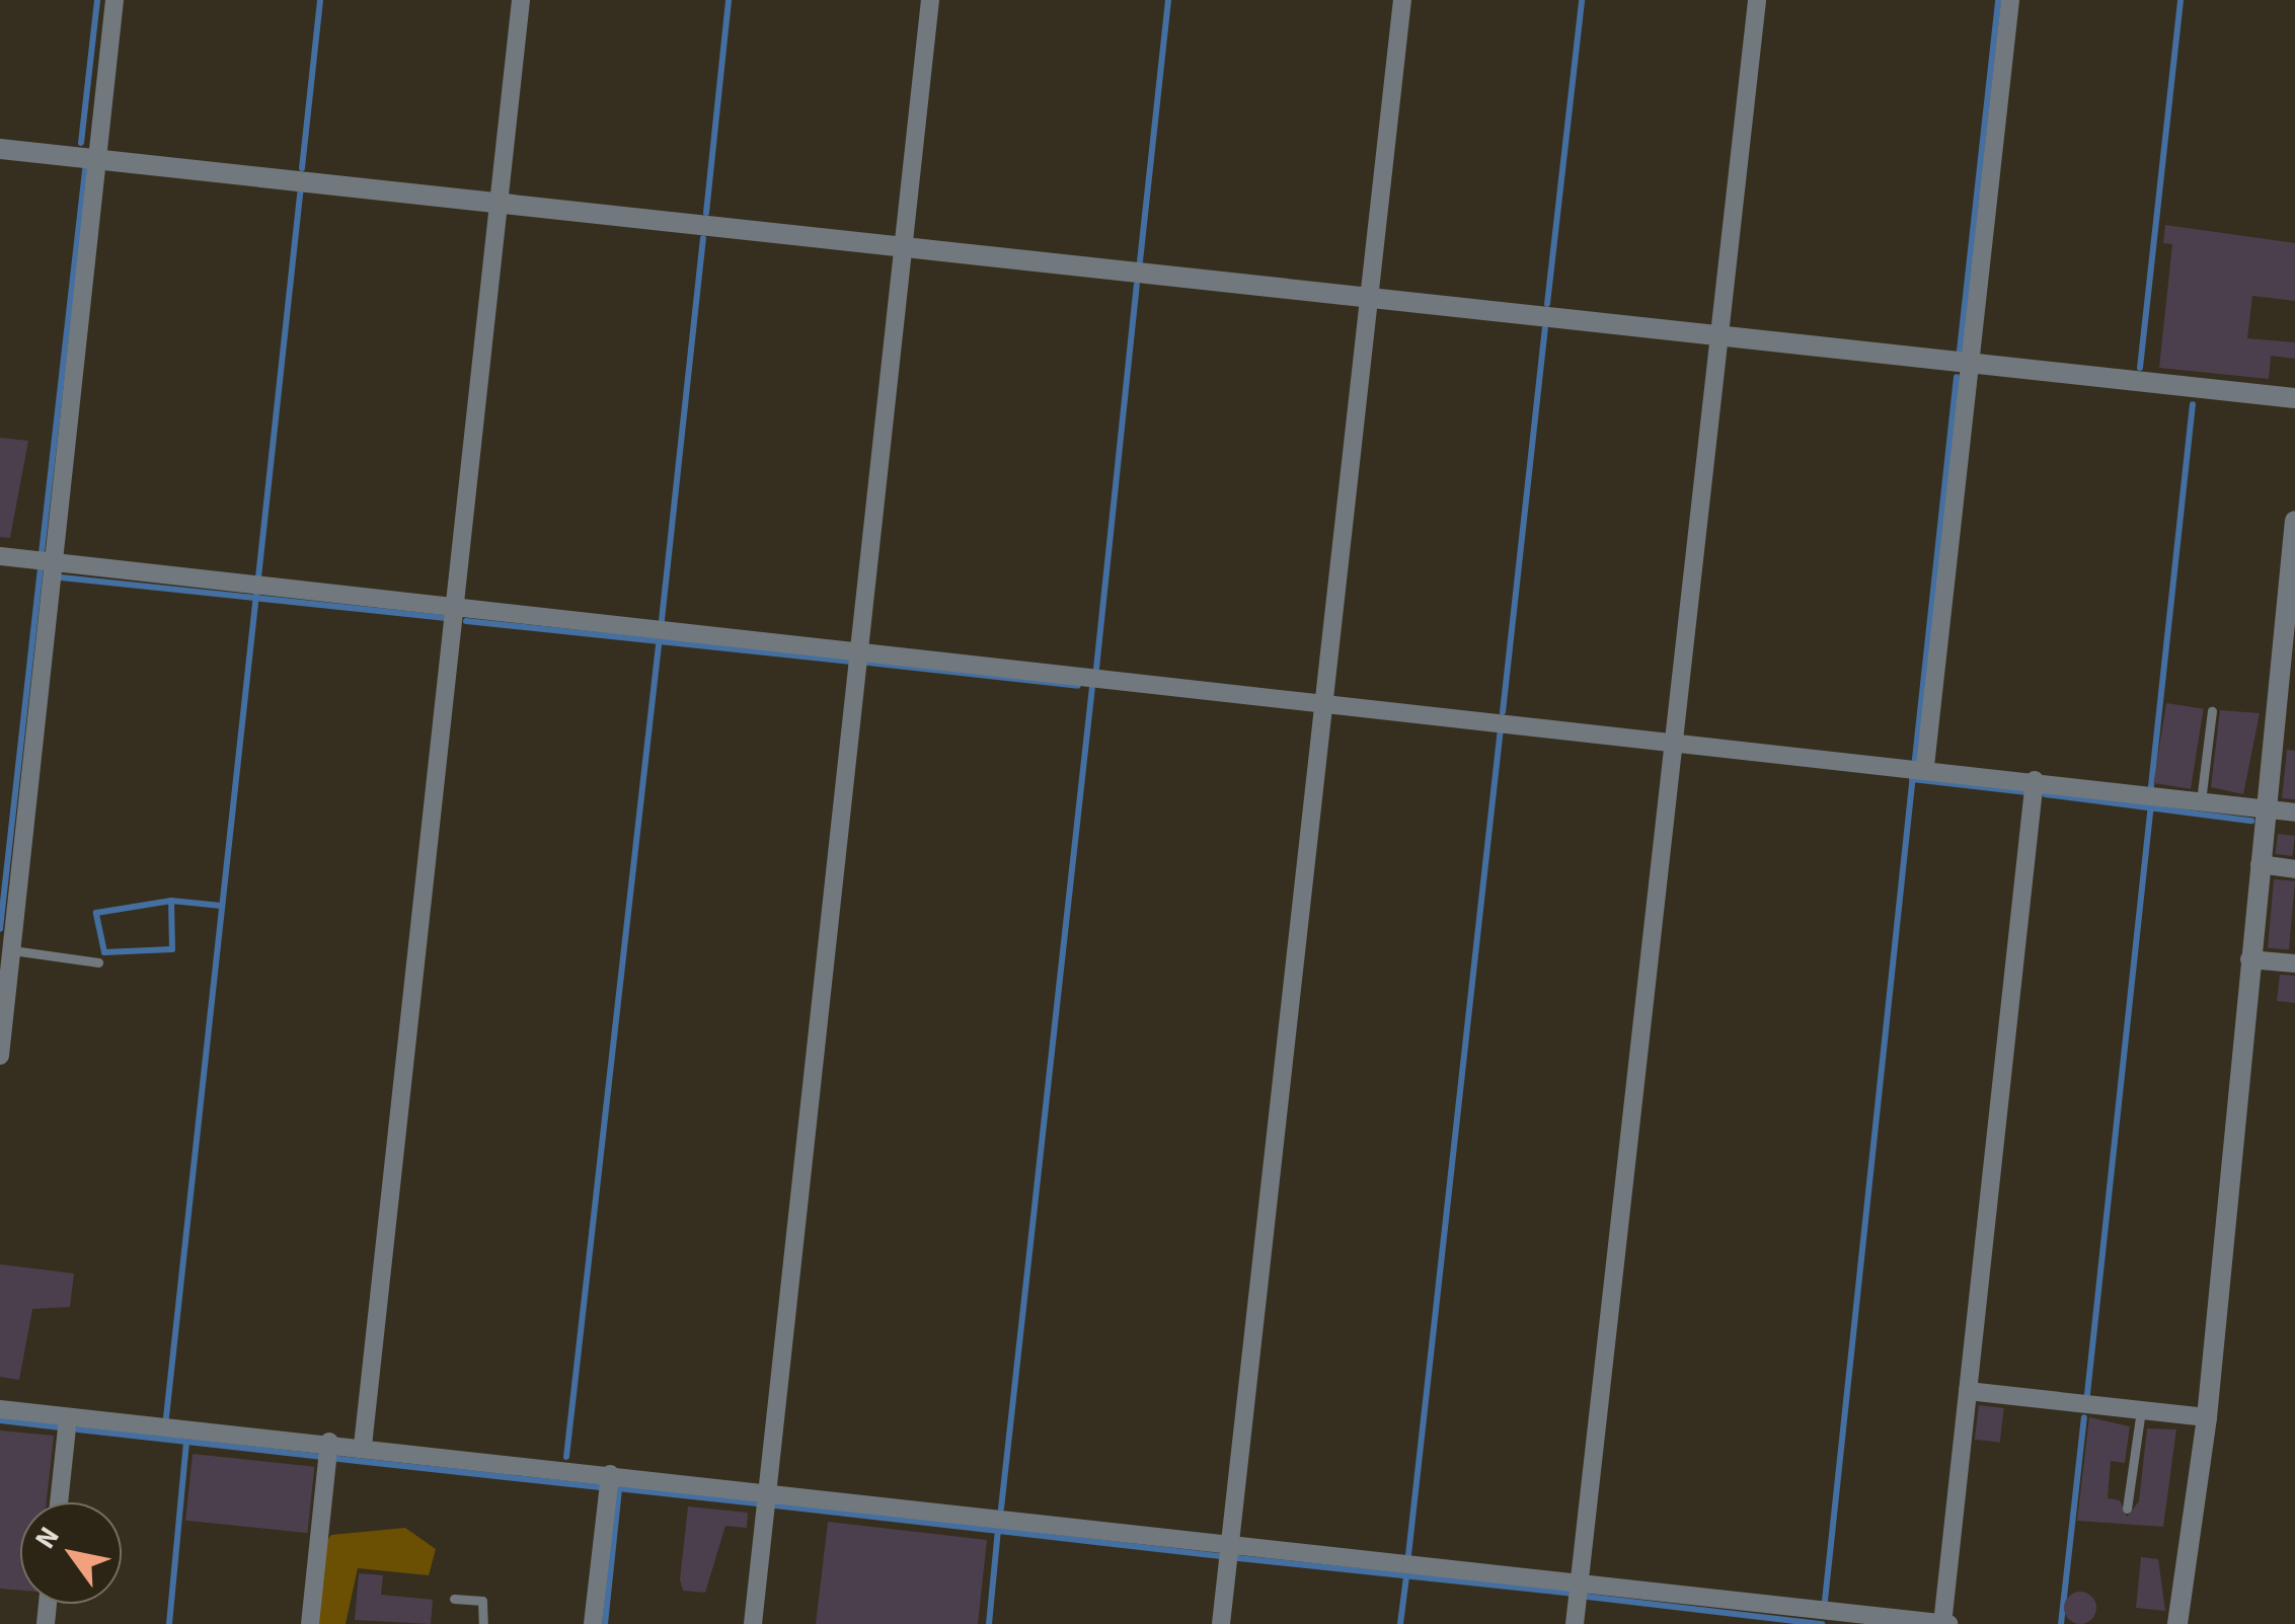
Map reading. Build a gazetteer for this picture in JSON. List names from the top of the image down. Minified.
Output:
{"north":"top left"}
